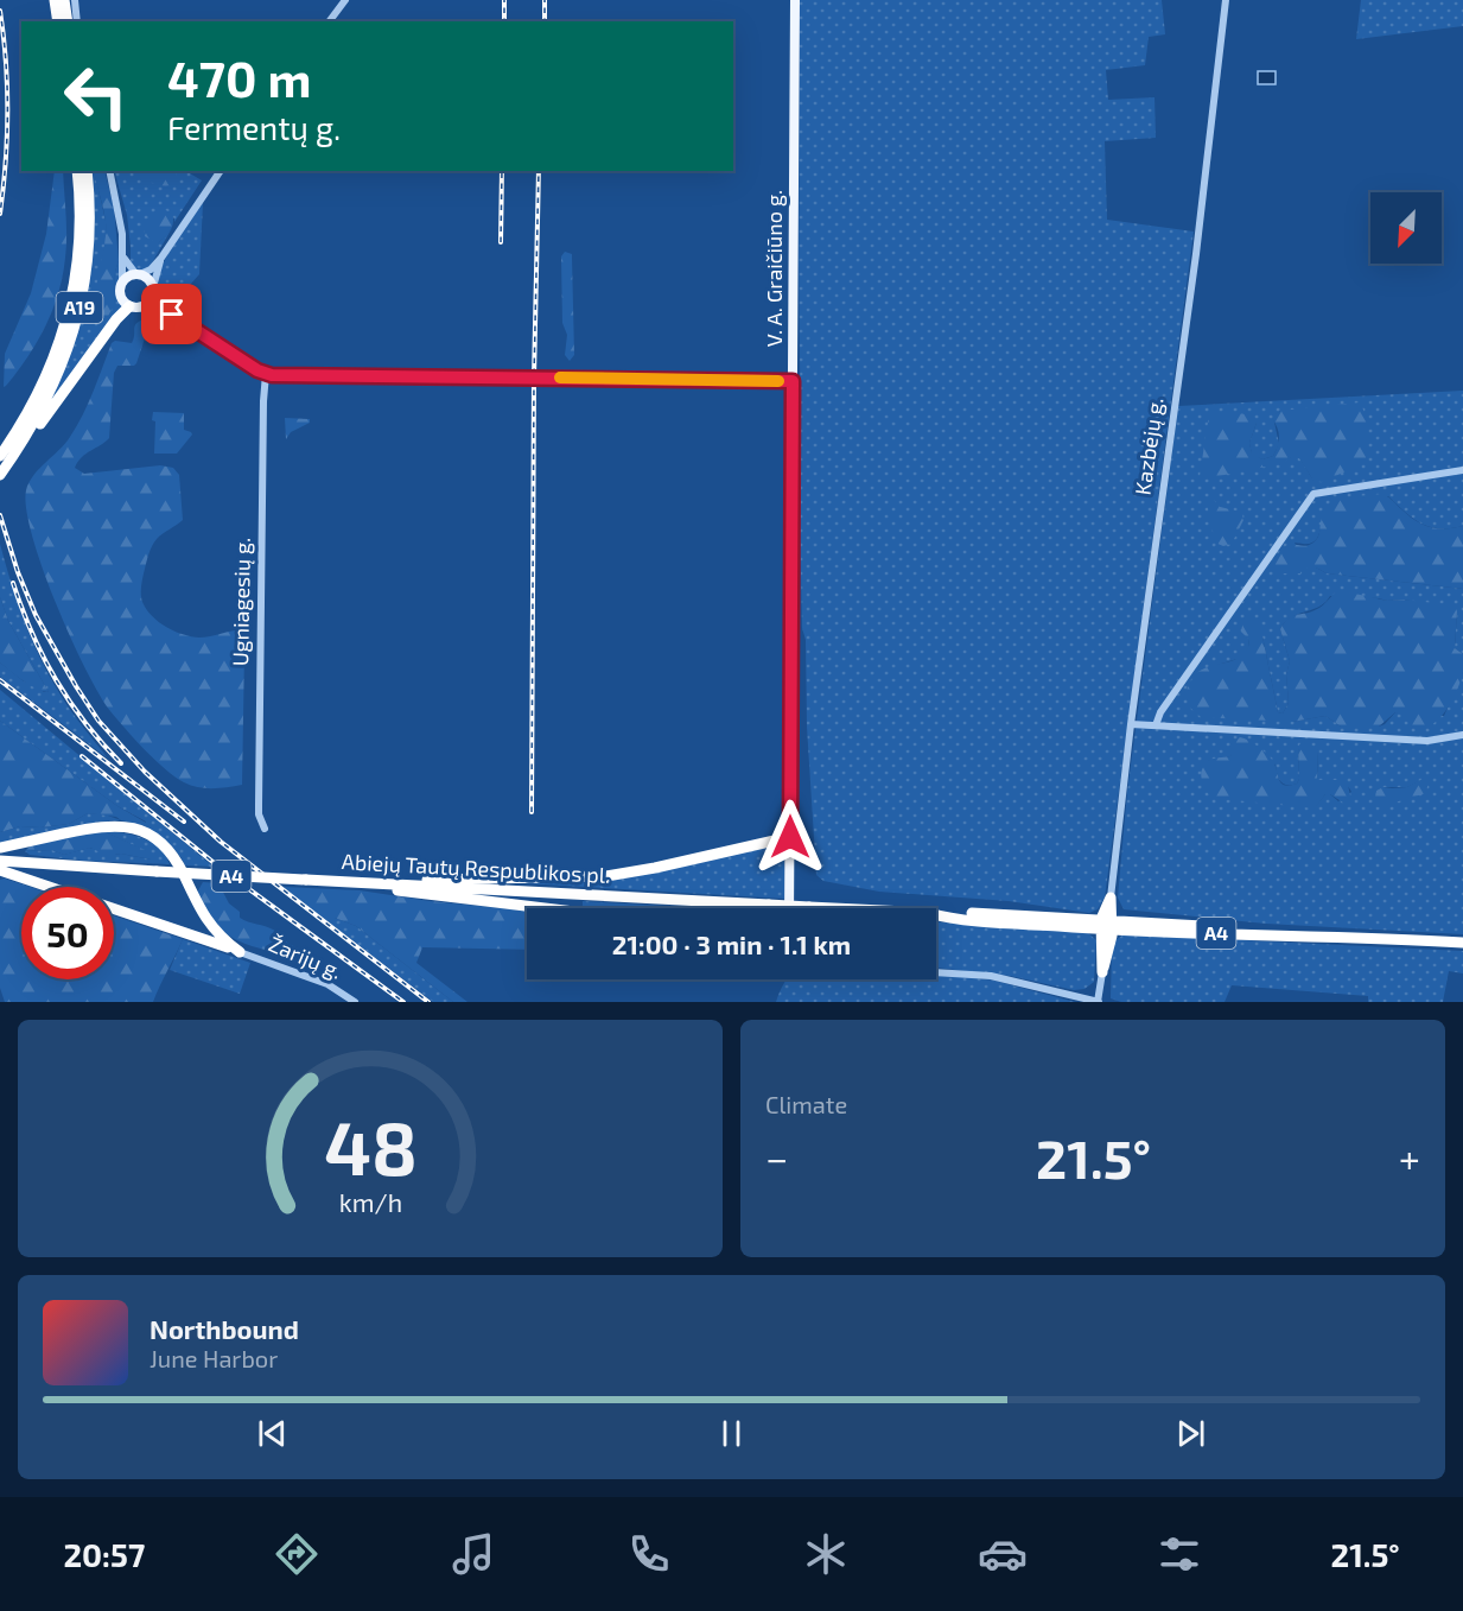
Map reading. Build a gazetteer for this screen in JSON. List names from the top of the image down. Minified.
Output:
{"streets":{"highway":["A19","Abiejų Tautų Respublikos pl.","A4"],"main road":["V. A. Graičiūno g."],"street":["Kazbėjų g.","Ugniagesių g.","Žarijų g."]},"north":"bottom left","page":{"turn":["470 m","Fermentų g."],"limit":"50","trip":"21:00 · 3 min · 1.1 km","tile":"Climate","heat":["−","21.5°","+"],"song":["Northbound","June Harbor"],"tabs":["20:57","21.5°"],"gauge":["48","km/h"]}}
